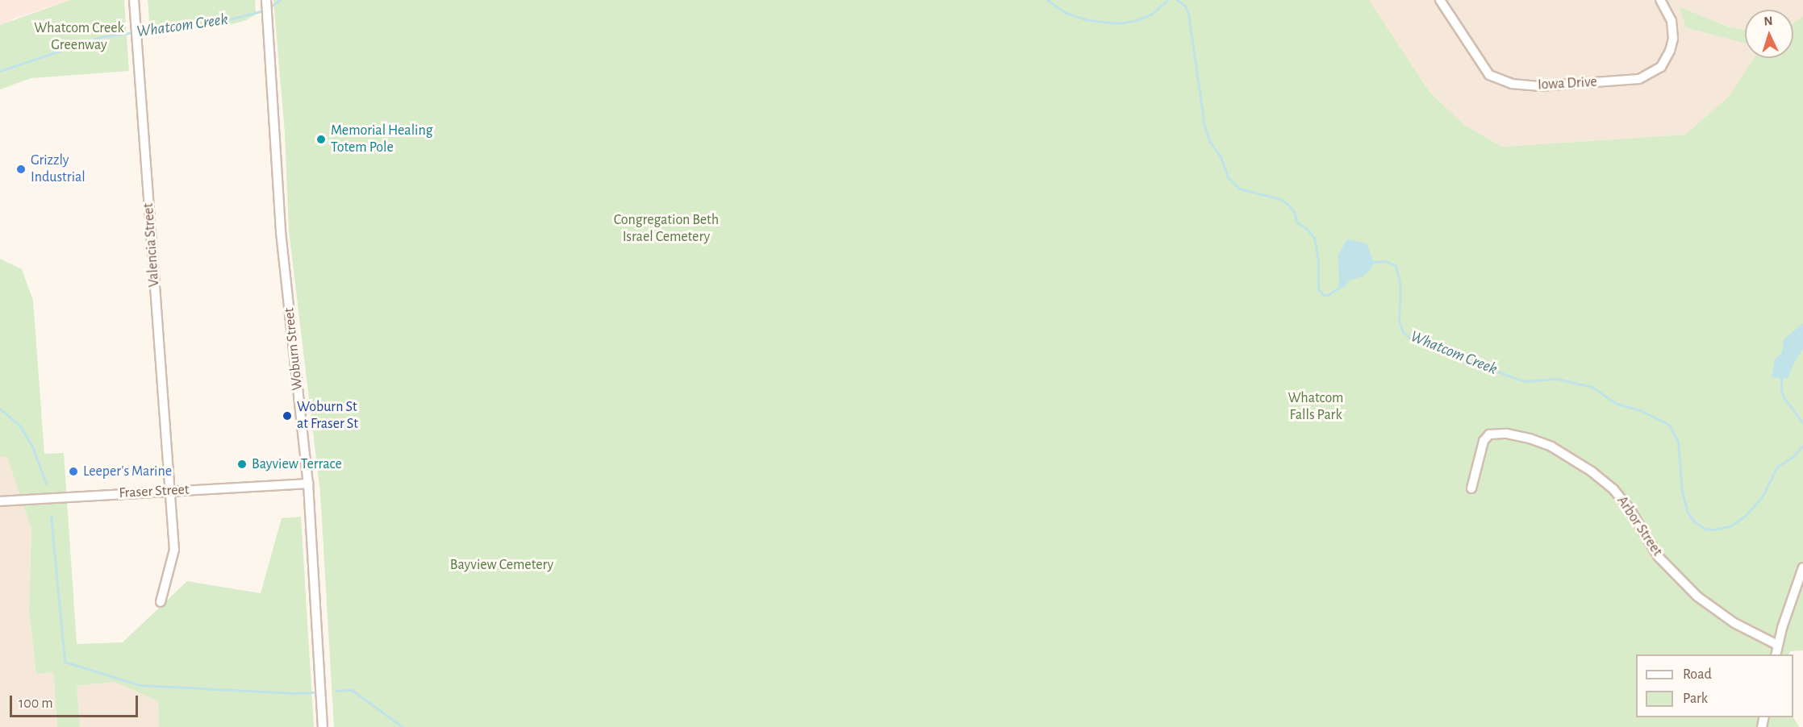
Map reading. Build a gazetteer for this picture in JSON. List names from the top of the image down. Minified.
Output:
{"streets":{"street":["Iowa Drive","Valencia Street","Woburn Street","Fraser Street","Arbor Street"]},"crossings":[["Valencia Street","Fraser Street"],["Woburn Street","Fraser Street"]],"water":["Whatcom Creek"],"parks":["Whatcom Creek Greenway","Congregation Beth Israel Cemetery","Whatcom Falls Park","Bayview Cemetery"],"places":["Memorial Healing Totem Pole","Grizzly Industrial","Woburn St at Fraser St","Bayview Terrace","Leeper's Marine"],"legend":["Road","Park"],"scale_bar":"100 m","north":"top"}
